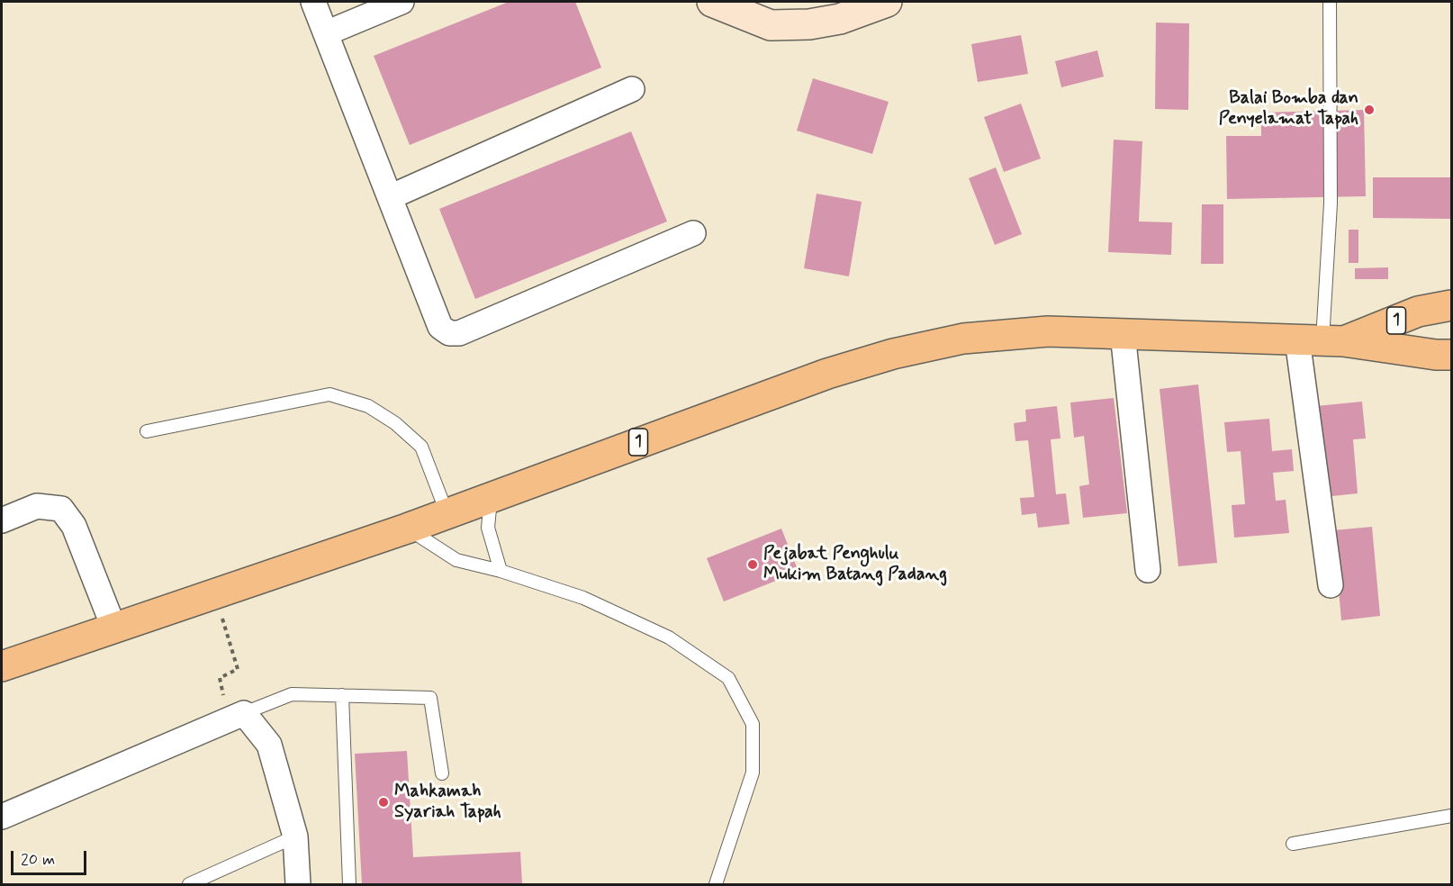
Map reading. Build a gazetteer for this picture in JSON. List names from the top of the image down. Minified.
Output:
{"streets":{"highway":["1"]},"places":["Balai Bomba dan Penyelamat Tapah","Pejabat Penghulu Mukim Batang Padang","Mahkamah Syariah Tapah"],"scale_bar":"20 m"}
